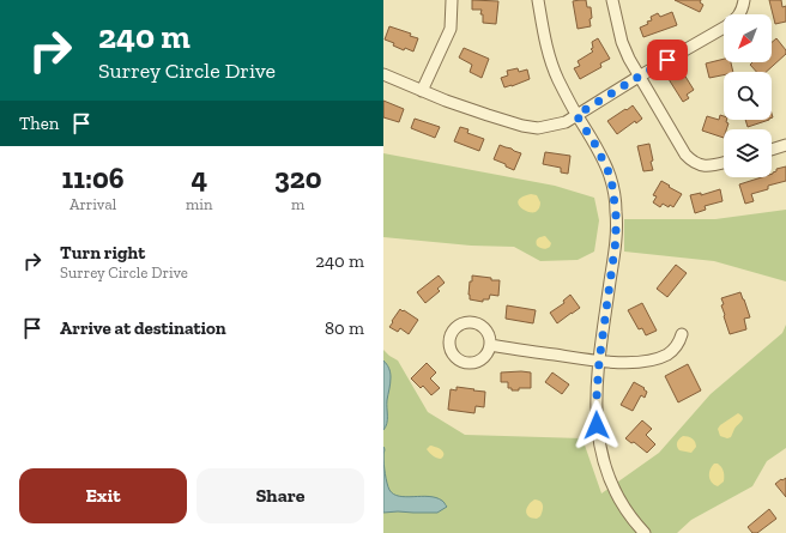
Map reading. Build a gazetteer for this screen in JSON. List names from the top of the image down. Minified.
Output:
{"north":"bottom left","page":{"turn":["240 m","Surrey Circle Drive"],"then":"Then","eta":["11:06","Arrival","4","min","320","m"],"list":[{"name":"Turn right","note":"Surrey Circle Drive","value":"240 m"},{"name":"Arrive at destination","value":"80 m"}],"buttons":["Exit","Share"]}}
